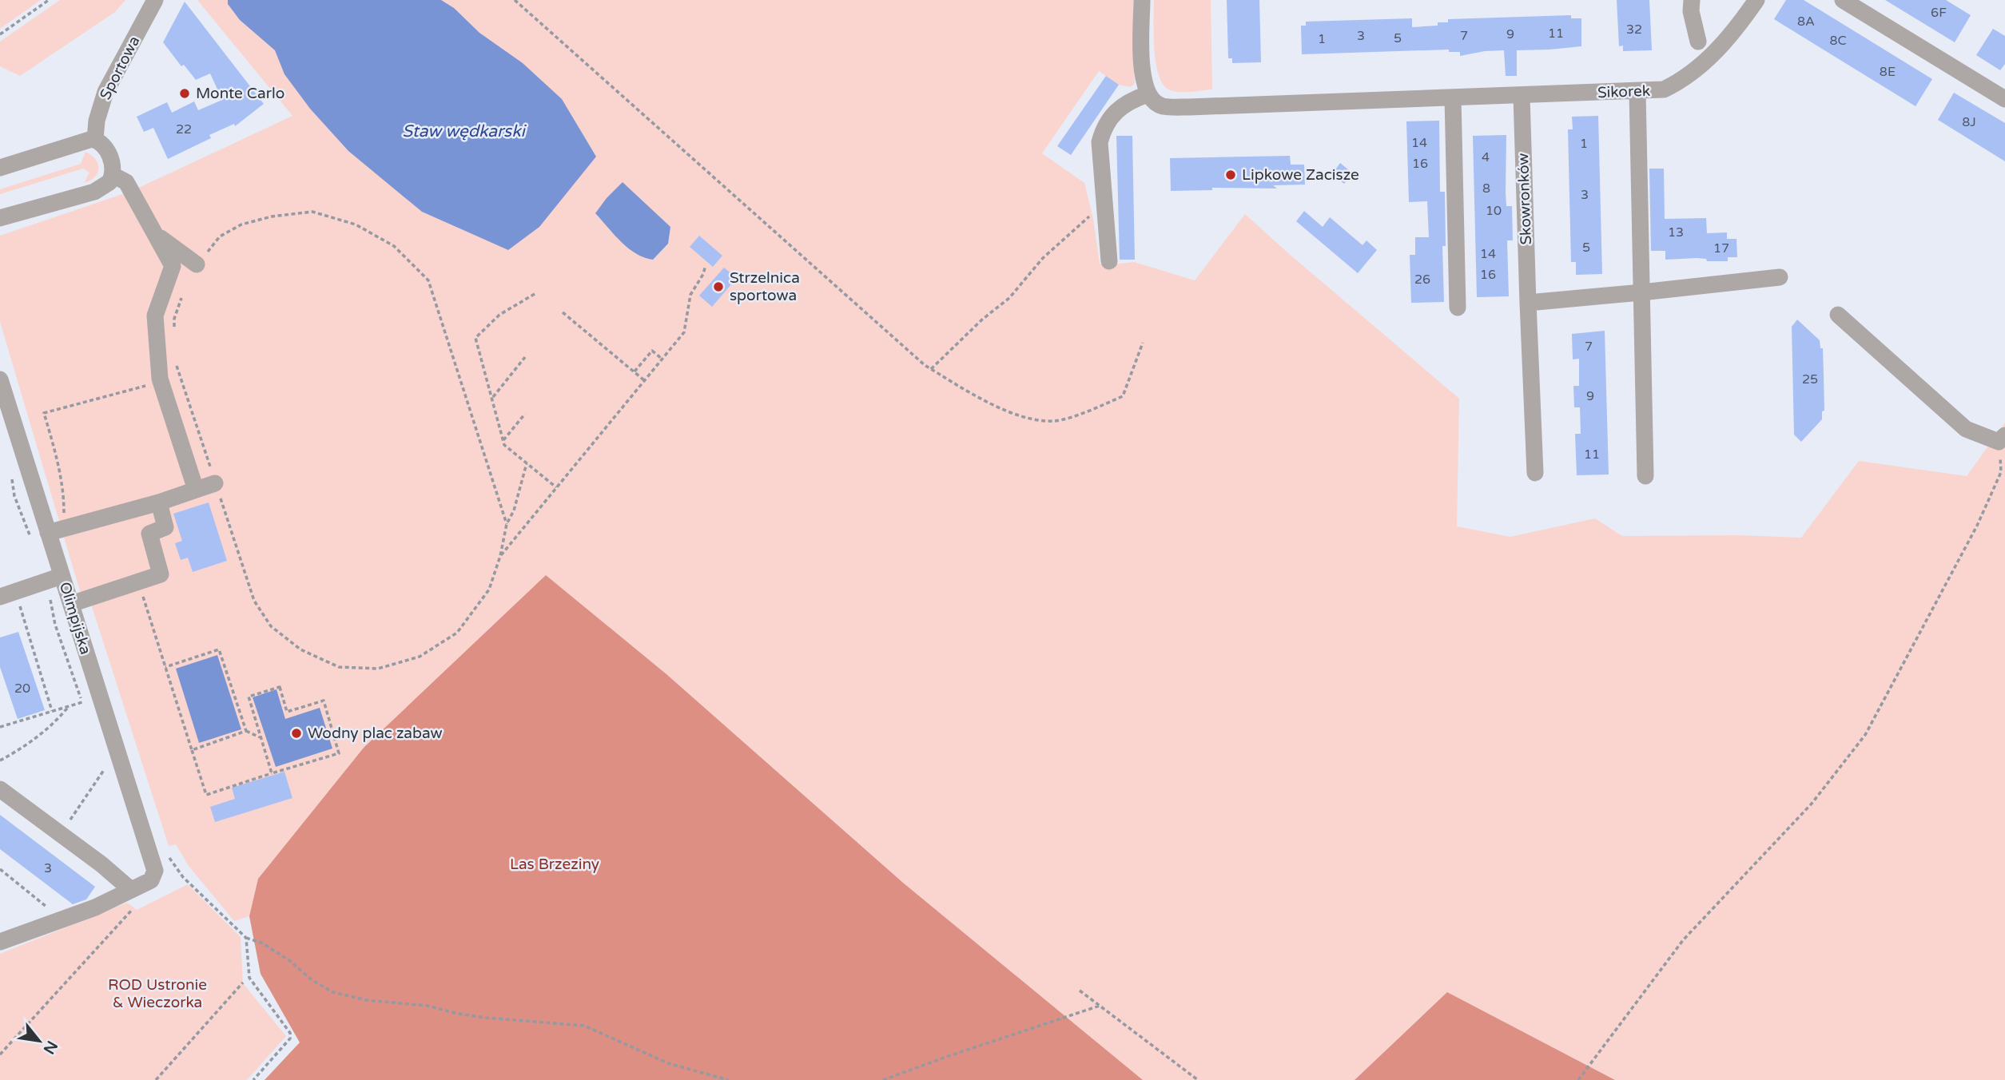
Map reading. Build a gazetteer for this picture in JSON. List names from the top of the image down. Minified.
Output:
{"streets":{"street":["Sportowa","Sikorek","Skowronków","Olimpijska"]},"crossings":[["Sikorek","Skowronków"]],"water":["Staw wędkarski"],"parks":["Las Brzeziny","ROD Ustronie & Wieczorka"],"places":["Monte Carlo","Lipkowe Zacisze","Strzelnica sportowa","Wodny plac zabaw"],"house_numbers":["6F","8A","32","11","9","3","7","5","1","8C","8E","8J","22","14","1","4","16","8","3","10","13","5","17","14","16","26","7","25","9","11","20","3"],"north":"bottom right"}
